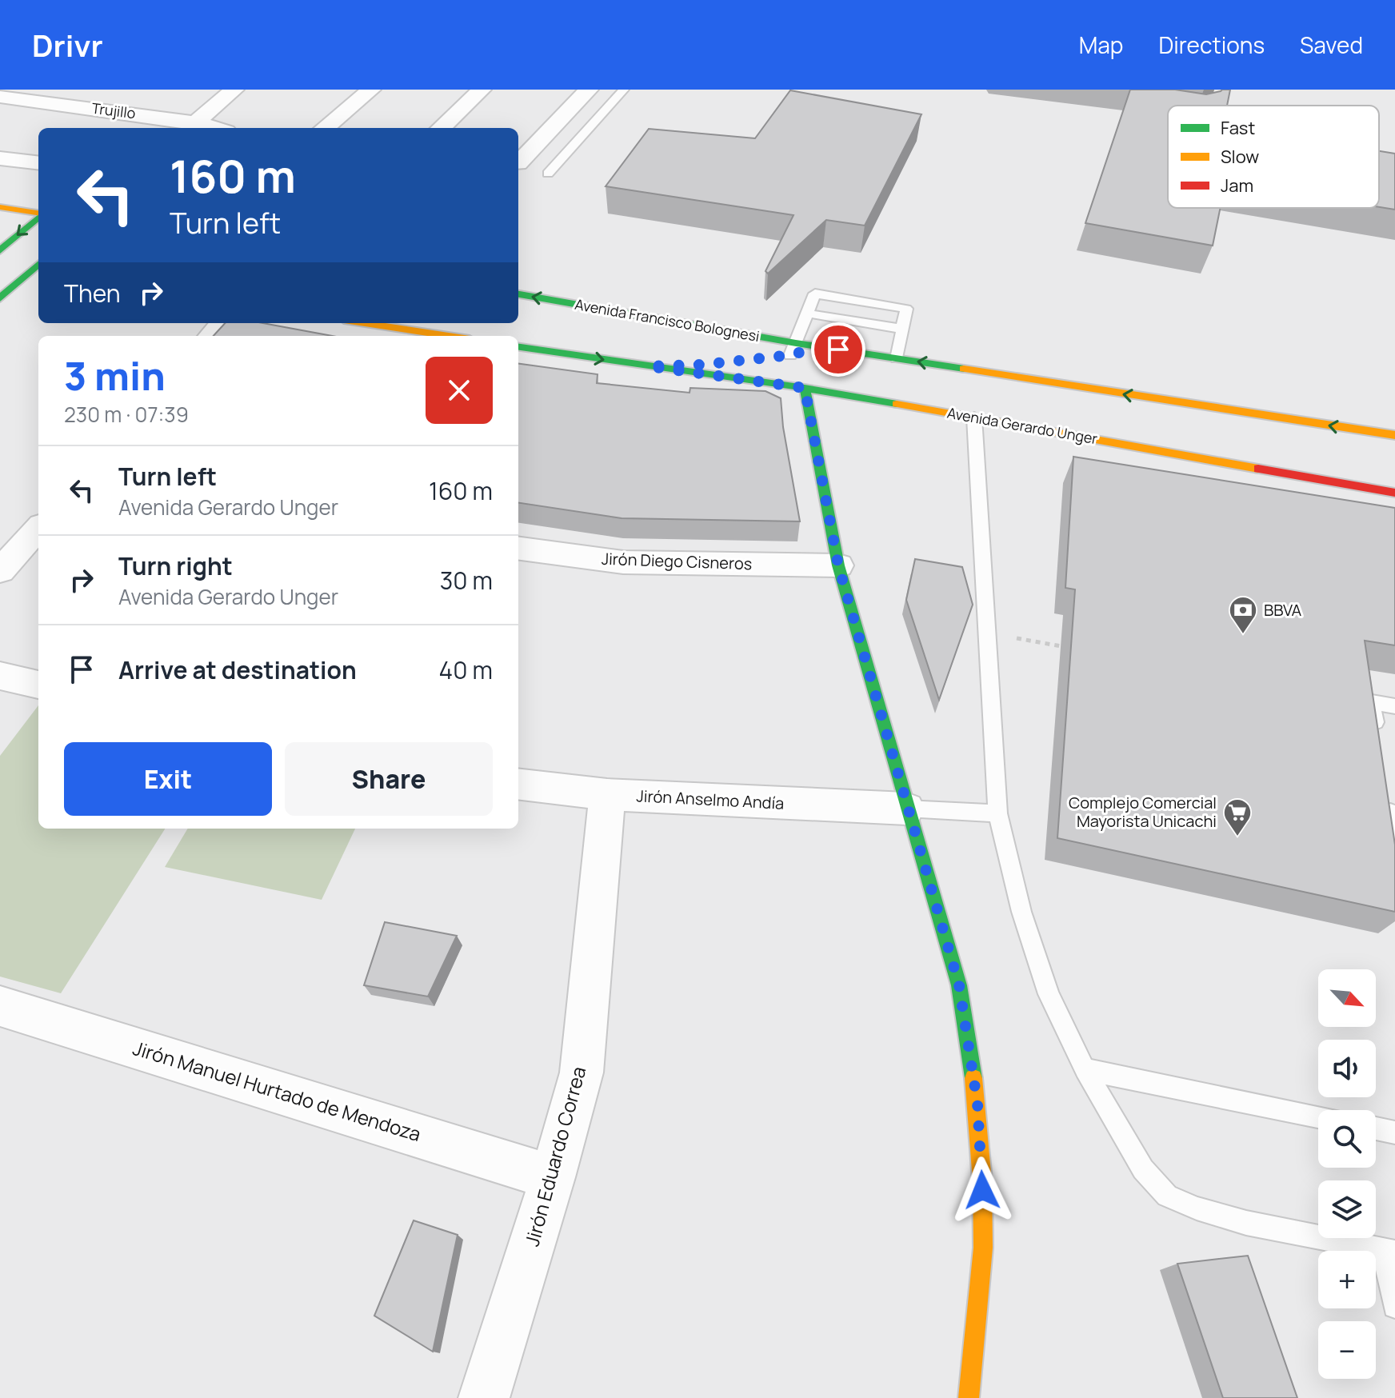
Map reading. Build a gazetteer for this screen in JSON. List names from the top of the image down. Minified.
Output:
{"streets":{"main road":["Avenida Francisco Bolognesi","Avenida Gerardo Unger"],"street":["Trujillo","Jirón Diego Cisneros","Jirón Anselmo Andía","Jirón Manuel Hurtado de Mendoza","Jirón Eduardo Correa"]},"crossings":[["Jirón Anselmo Andía","Jirón Eduardo Correa"],["Jirón Manuel Hurtado de Mendoza","Jirón Eduardo Correa"]],"one_way":["Avenida Francisco Bolognesi"],"places":{"bank":["BBVA"],"supermarket":["Complejo Comercial Mayorista Unicachi"]},"legend":["Fast","Slow","Jam"],"north":"bottom right","page":{"header":"Drivr","nav":["Map","Directions","Saved"],"turn":["160 m","Turn left"],"then":"Then","heading":["3 min","230 m · 07:39"],"list":[{"name":"Turn left","note":"Avenida Gerardo Unger","value":"160 m"},{"name":"Turn right","note":"Avenida Gerardo Unger","value":"30 m"},{"name":"Arrive at destination","value":"40 m"}],"buttons":["Exit","Share"],"map_buttons":["+","−"]}}
